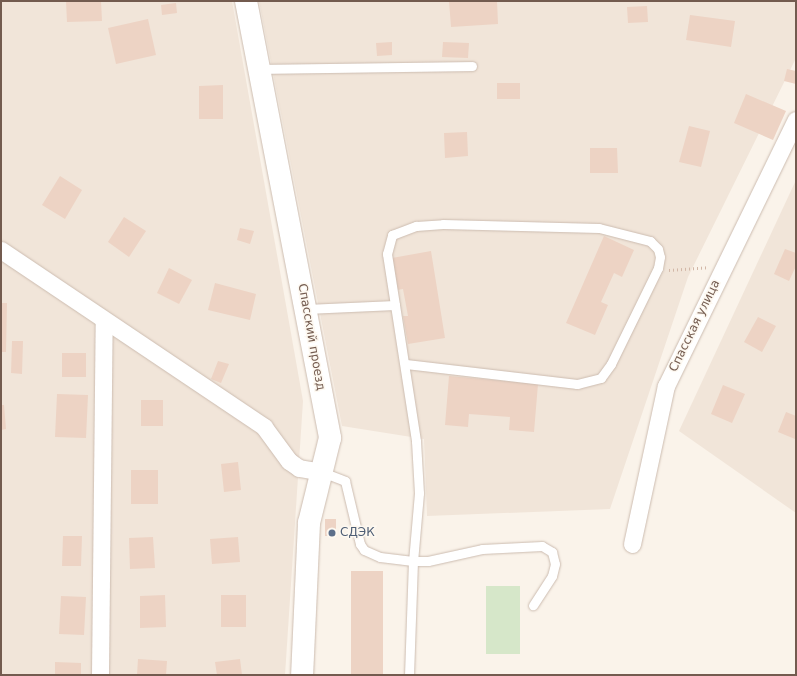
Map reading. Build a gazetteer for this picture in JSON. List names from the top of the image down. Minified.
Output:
{"streets":{"street":["Спасская улица","Спасский проезд"]},"places":["СДЭК"]}
